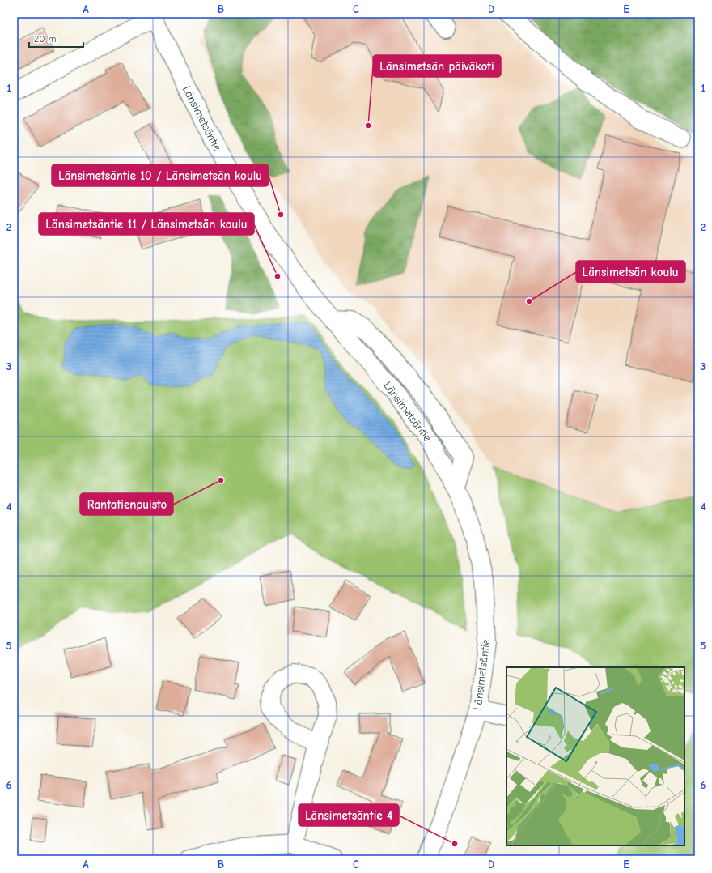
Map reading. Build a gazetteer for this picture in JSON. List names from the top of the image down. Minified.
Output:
{"streets":{"street":["Länsimetsäntie"]},"places":["Länsimetsän päiväkoti","Länsimetsäntie 10 / Länsimetsän koulu","Länsimetsäntie 11 / Länsimetsän koulu","Länsimetsän koulu","Rantatienpuisto","Länsimetsäntie 4"],"scale_bar":"20 m","grid":{"columns":["A","B","C","D","E"],"rows":["1","2","3","4","5","6"]}}
